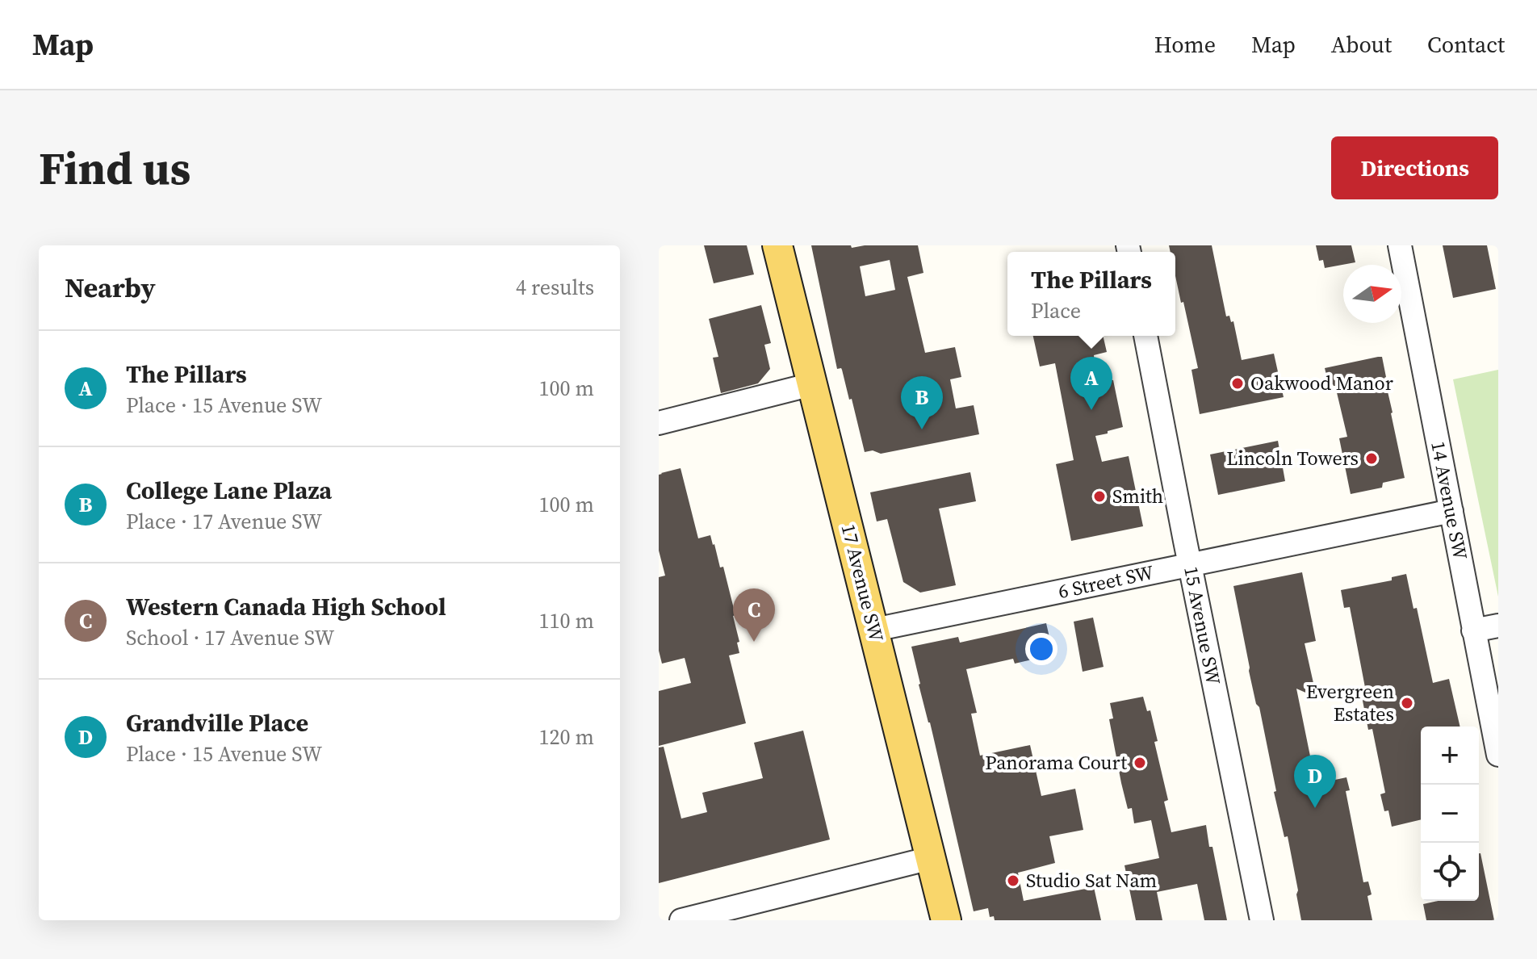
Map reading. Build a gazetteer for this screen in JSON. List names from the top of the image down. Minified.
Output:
{"streets":{"main road":["17 Avenue SW"],"street":["14 Avenue SW","6 Street SW","15 Avenue SW"]},"crossings":[["14 Avenue SW","6 Street SW"],["6 Street SW","17 Avenue SW"],["6 Street SW","15 Avenue SW"]],"places":["Oakwood Manor","Lincoln Towers","Smith","Evergreen Estates","Panorama Court","Studio Sat Nam"],"north":"right","page":{"header":"Map","nav":["Home","Map","About","Contact"],"buttons":"Directions","title":"Find us","heading":["Nearby","4 results"],"popup":["The Pillars","Place"],"list":[{"mark":"A","name":"The Pillars","note":"Place · 15 Avenue SW","value":"100 m"},{"mark":"B","name":"College Lane Plaza","note":"Place · 17 Avenue SW","value":"100 m"},{"mark":"C","name":"Western Canada High School","note":"School · 17 Avenue SW","value":"110 m"},{"mark":"D","name":"Grandville Place","note":"Place · 15 Avenue SW","value":"120 m"}],"pins":["A","B","C","D"],"map_buttons":["+","−"]}}
